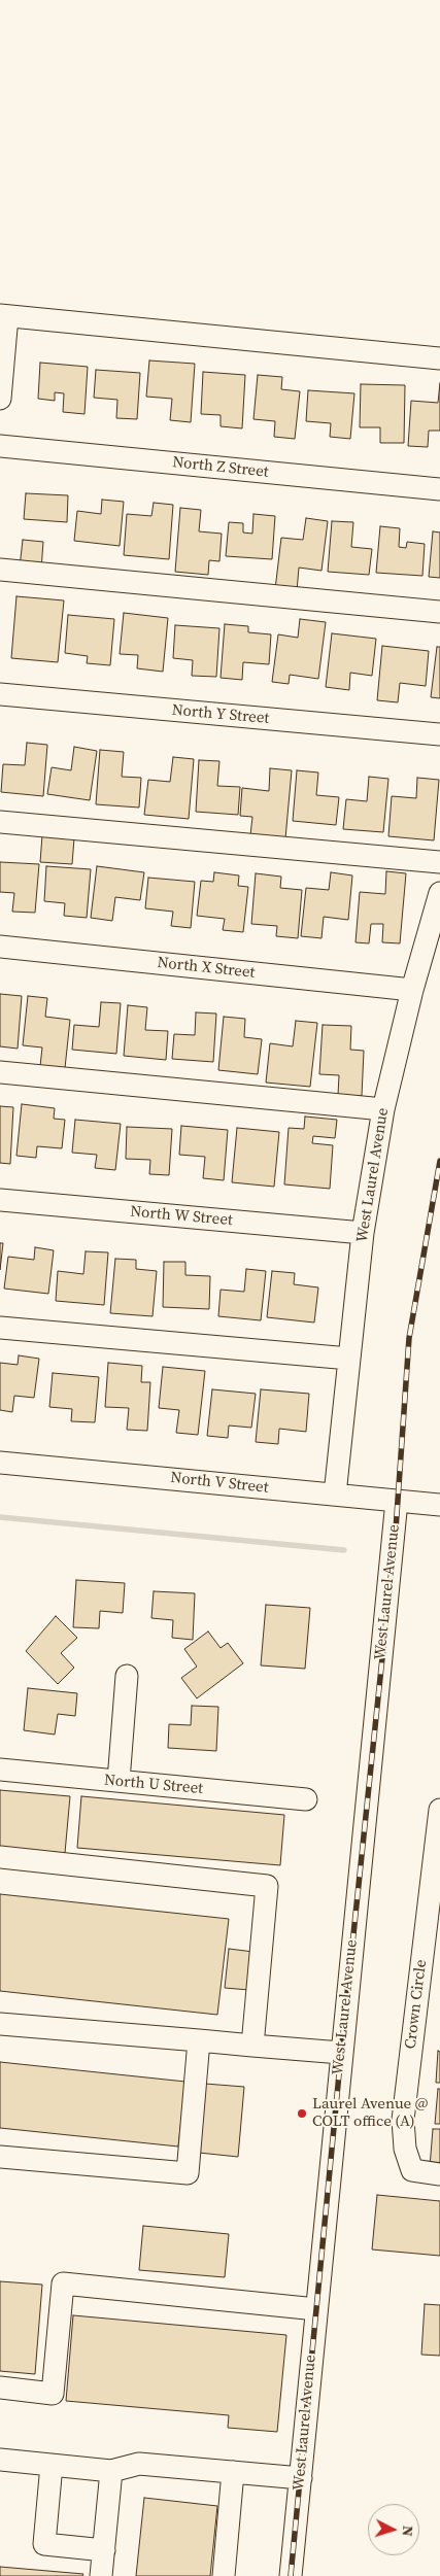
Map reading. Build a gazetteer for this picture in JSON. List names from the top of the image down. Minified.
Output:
{"streets":{"street":["North Z Street","North Y Street","North X Street","West Laurel Avenue","North W Street","North V Street","North U Street","Crown Circle"]},"crossings":[["North X Street","West Laurel Avenue"],["West Laurel Avenue","North W Street"],["West Laurel Avenue","North V Street"]],"places":["Laurel Avenue @ COLT office (A)"],"north":"right"}
